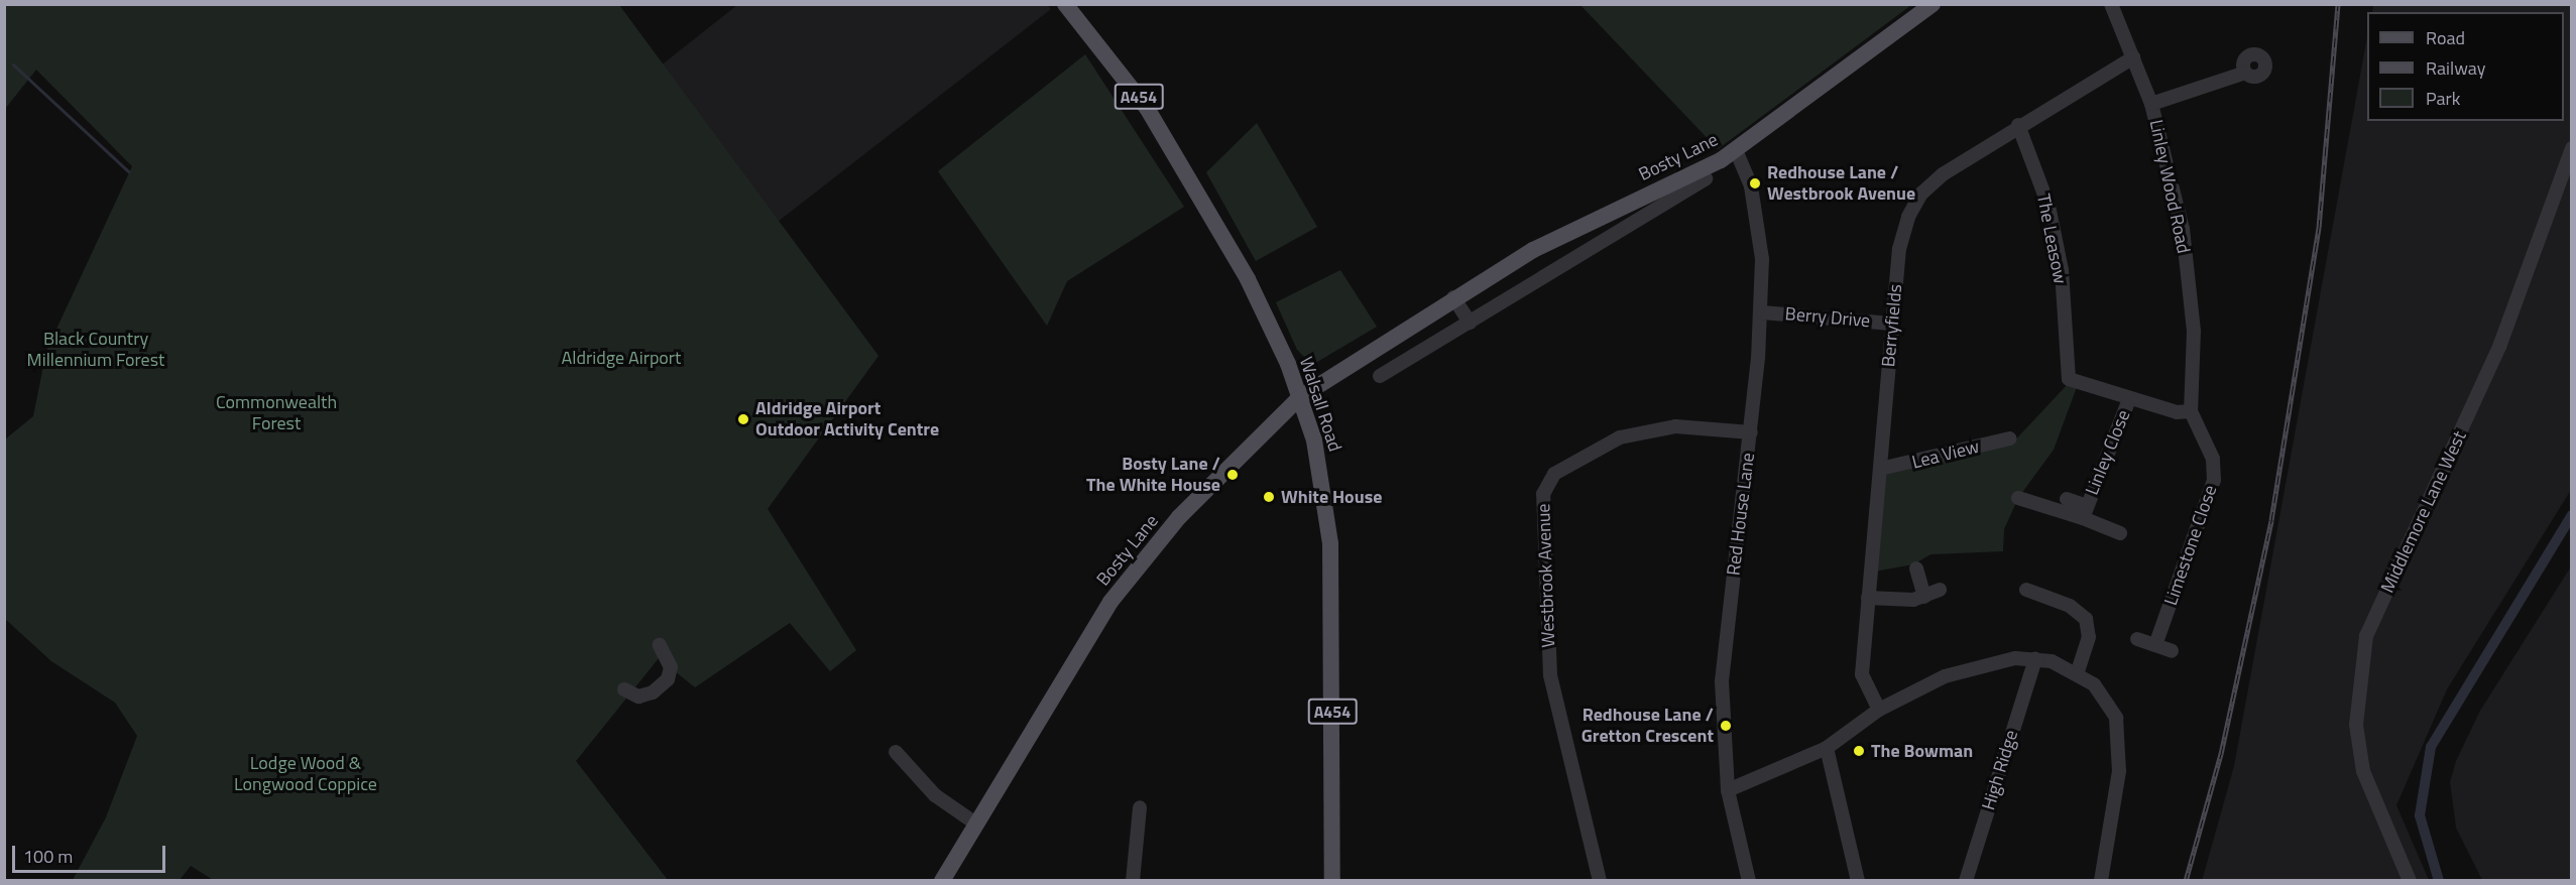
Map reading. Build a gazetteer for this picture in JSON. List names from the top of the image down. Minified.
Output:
{"streets":{"main road":["A454","Bosty Lane","Walsall Road"],"street":["Linley Wood Road","The Leasow","Berry Drive","Berryfields","Linley Close","Lea View","Middlemore Lane West","Red House Lane","Limestone Close","Westbrook Avenue","High Ridge"]},"crossings":[["Bosty Lane","Walsall Road"],["Bosty Lane","Red House Lane"],["Linley Wood Road","Berryfields"],["Linley Wood Road","Limestone Close"],["The Leasow","Berryfields"],["The Leasow","Linley Close"],["Berry Drive","Berryfields"],["Berry Drive","Red House Lane"],["Berryfields","Lea View"],["Red House Lane","Westbrook Avenue"]],"parks":["Black Country Millennium Forest","Aldridge Airport","Commonwealth Forest","Lodge Wood & Longwood Coppice"],"places":["Redhouse Lane / Westbrook Avenue","Aldridge Airport Outdoor Activity Centre","Bosty Lane / The White House","White House","Redhouse Lane / Gretton Crescent","The Bowman"],"legend":["Road","Railway","Park"],"scale_bar":"100 m"}
